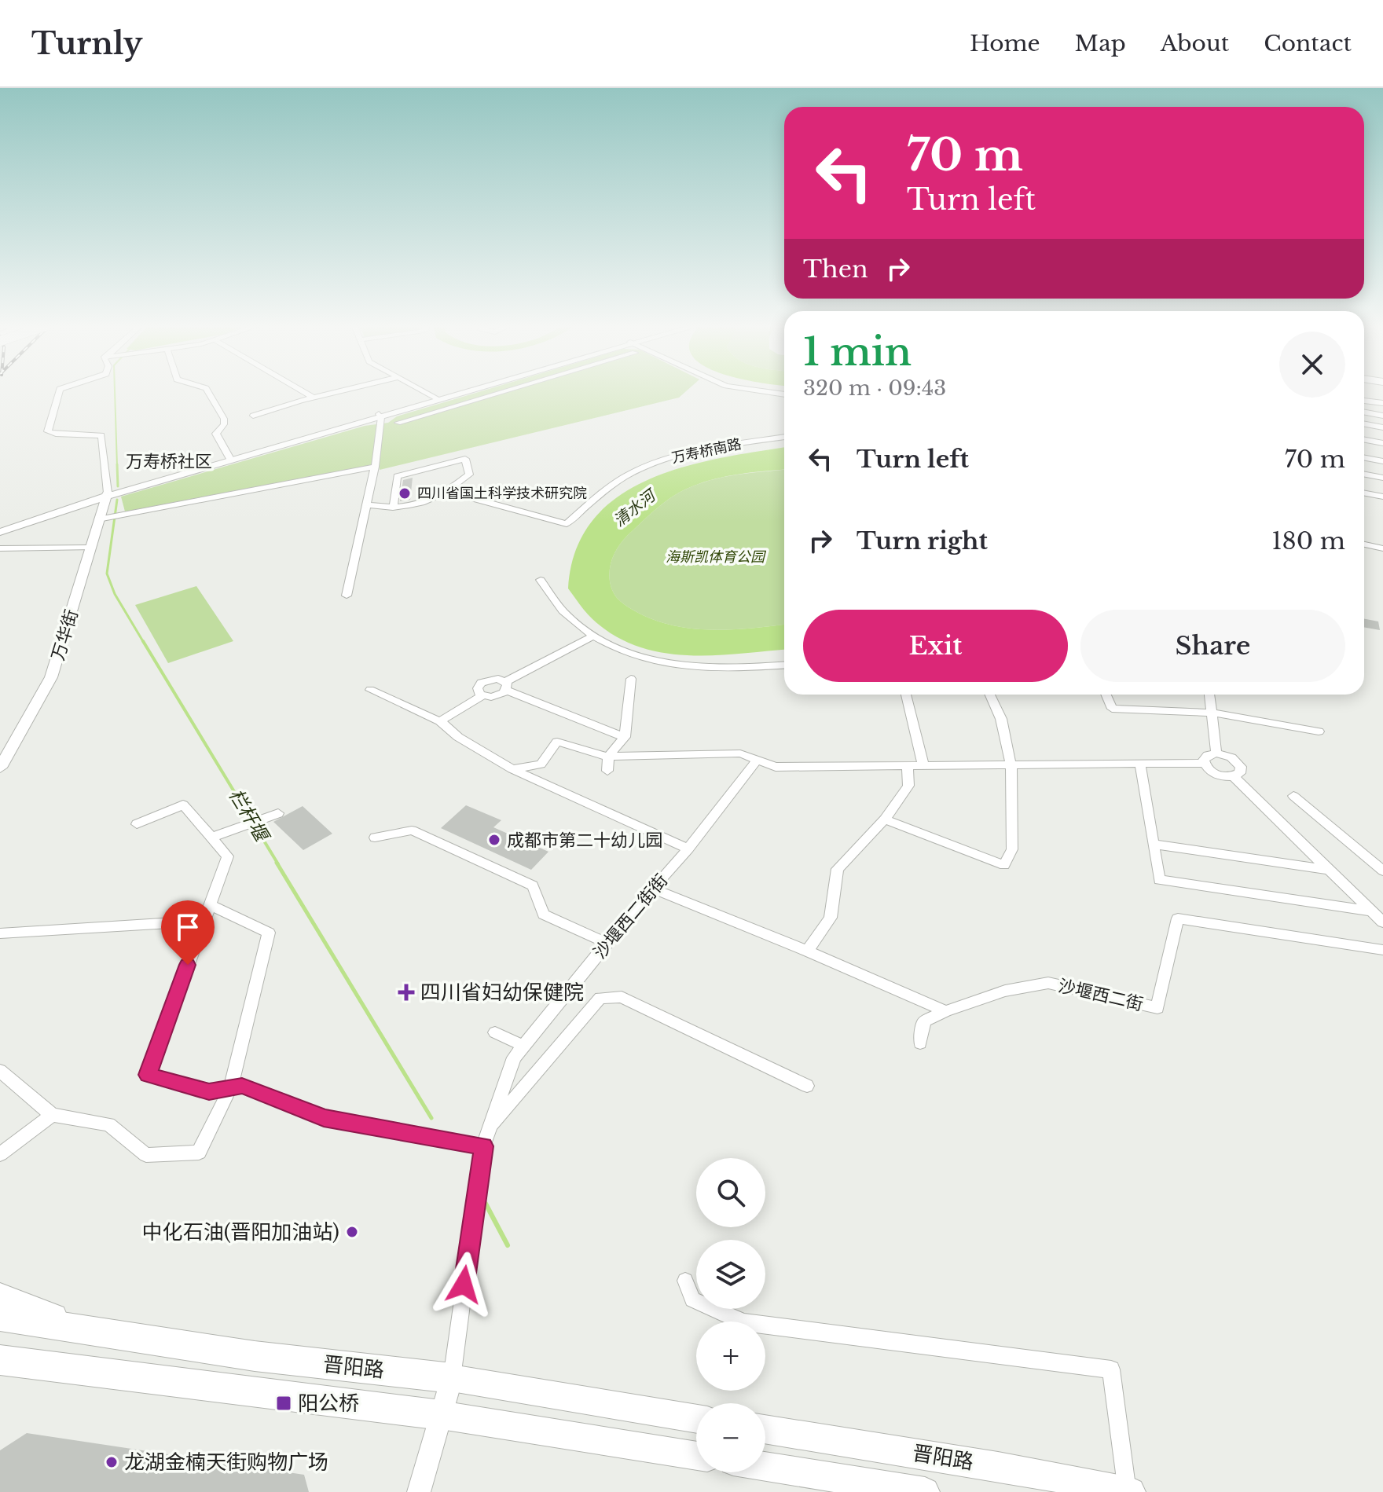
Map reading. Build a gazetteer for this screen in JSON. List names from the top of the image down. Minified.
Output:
{"streets":{"highway":["晋阳路"],"street":["万寿桥南路","万华街","沙堰西二街街","沙堰西二街"]},"crossings":[["沙堰西二街街","晋阳路"]],"districts":["万寿桥社区"],"water":["清水河","栏杆堰"],"parks":["海斯凯体育公园"],"places":{"other":["四川省国土科学技术研究院","成都市第二十幼儿园","中化石油(晋阳加油站)","龙湖金楠天街购物广场"],"health":["四川省妇幼保健院"],"transit":["阳公桥"]},"page":{"header":"Turnly","nav":["Home","Map","About","Contact"],"turn":["70 m","Turn left"],"then":"Then","heading":["1 min","320 m · 09:43"],"list":[{"name":"Turn left","value":"70 m"},{"name":"Turn right","value":"180 m"}],"buttons":["Exit","Share"],"map_buttons":["+","−"]}}
